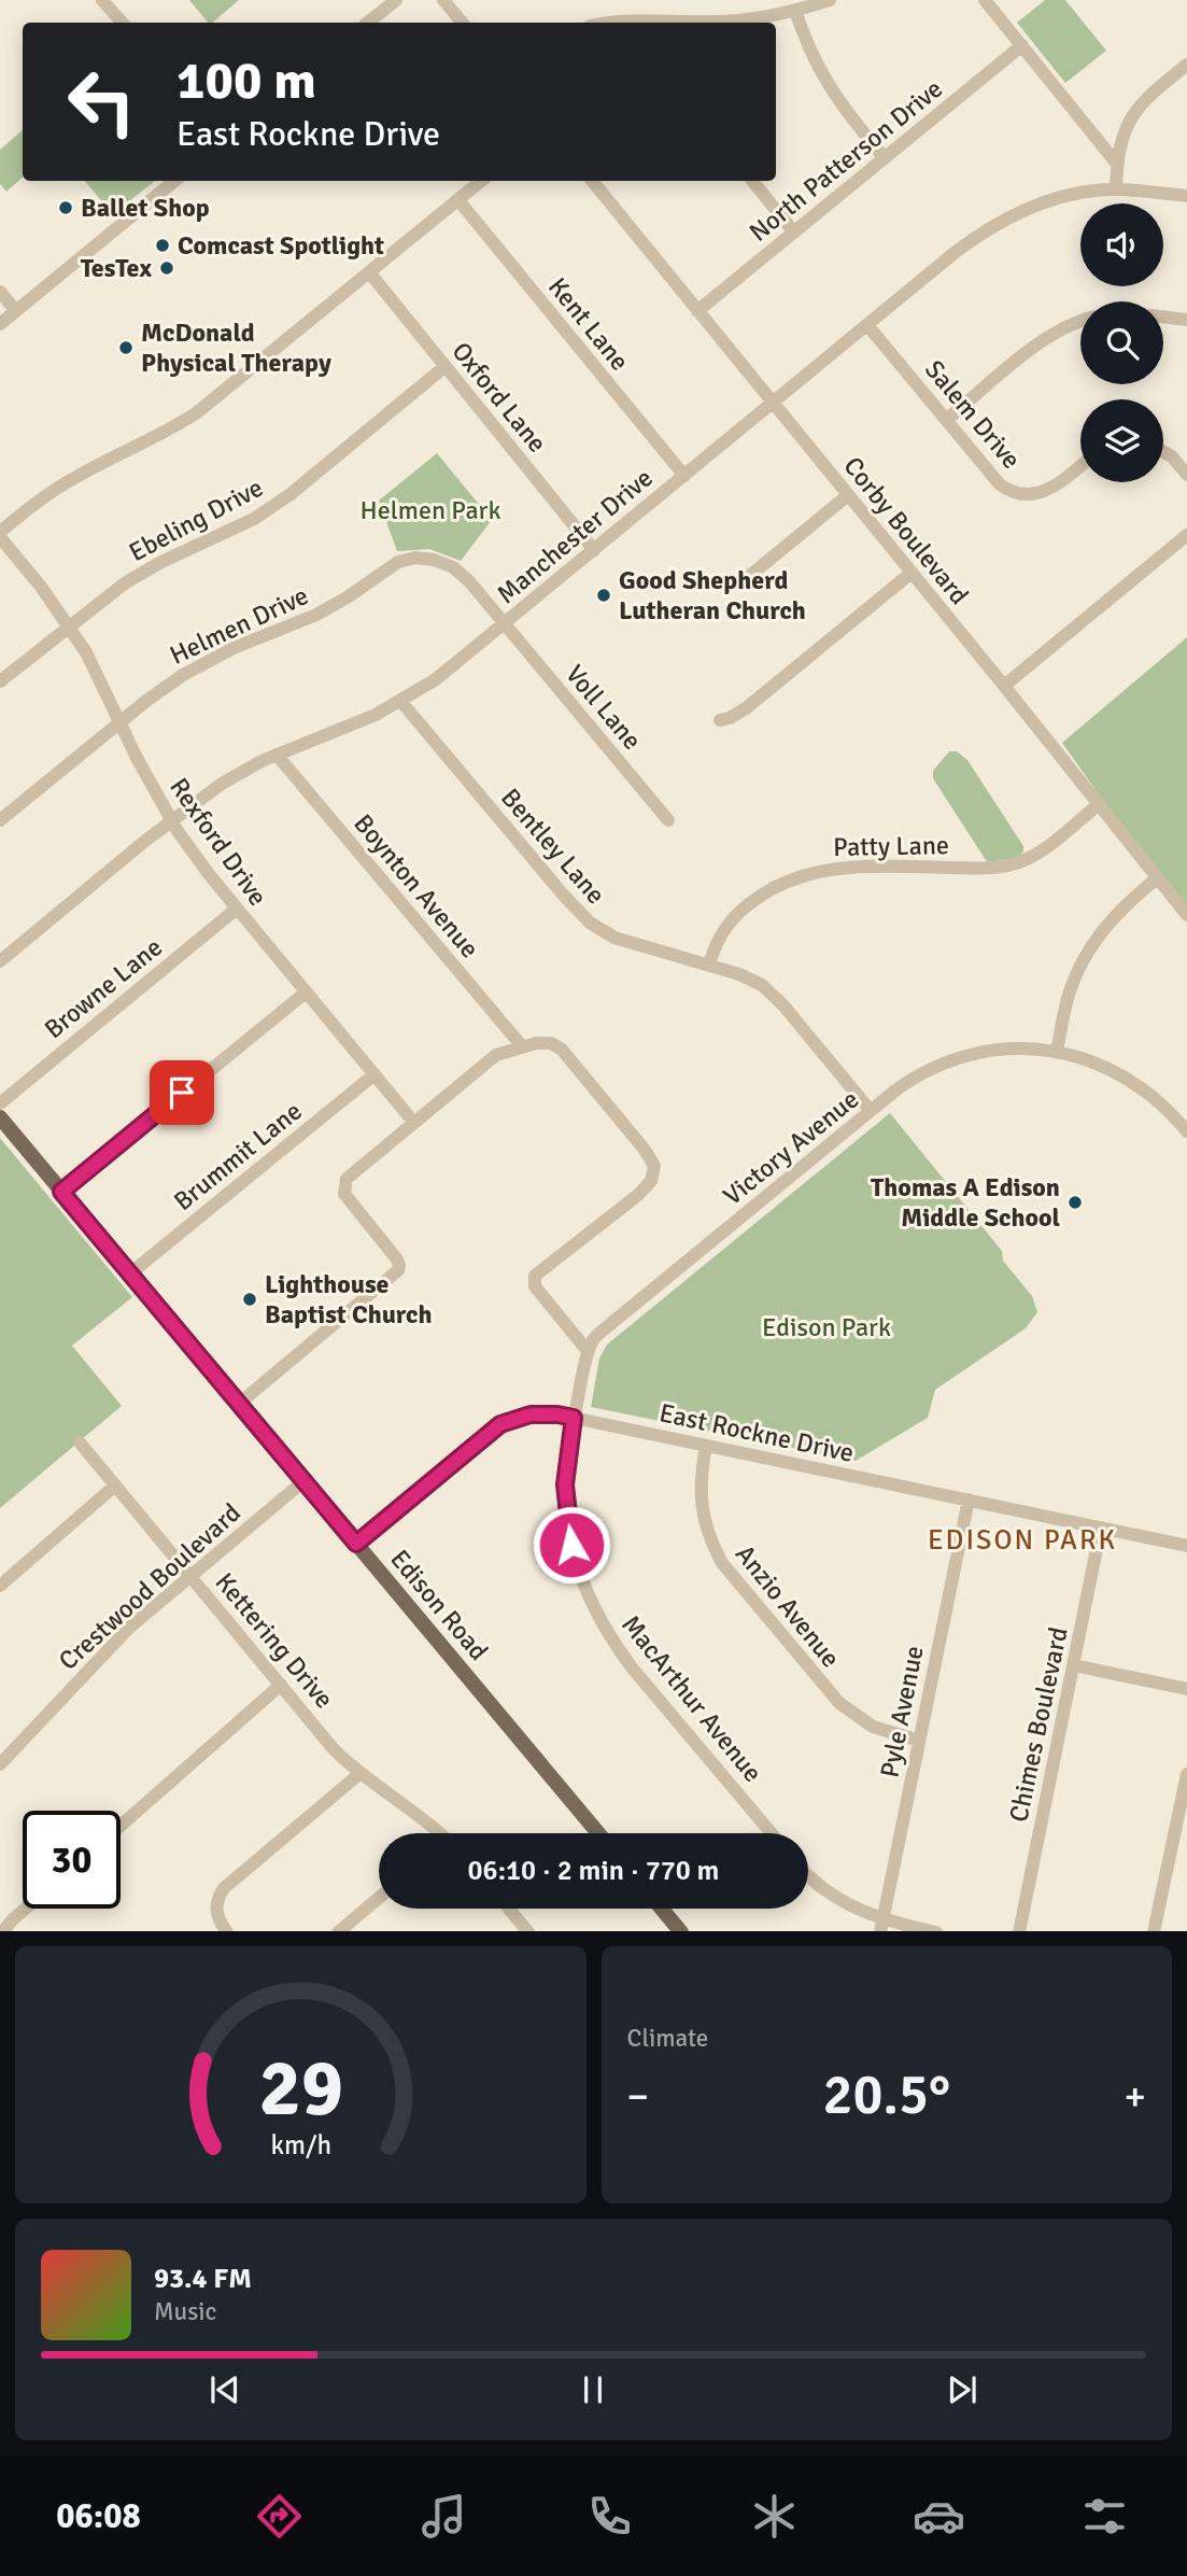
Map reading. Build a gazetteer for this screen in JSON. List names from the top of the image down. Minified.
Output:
{"streets":{"main road":["Edison Road"],"street":["North Patterson Drive","Kent Lane","Oxford Lane","Salem Drive","Ebeling Drive","Corby Boulevard","Manchester Drive","Helmen Drive","Voll Lane","Rexford Drive","Bentley Lane","Patty Lane","Boynton Avenue","Browne Lane","Victory Avenue","Brummit Lane","East Rockne Drive","Crestwood Boulevard","Anzio Avenue","Kettering Drive","MacArthur Avenue","Pyle Avenue","Chimes Boulevard"]},"crossings":[["North Patterson Drive","Corby Boulevard"],["Kent Lane","Manchester Drive"],["Oxford Lane","Ebeling Drive"],["Oxford Lane","Manchester Drive"],["Salem Drive","Manchester Drive"],["Ebeling Drive","Rexford Drive"],["Corby Boulevard","Manchester Drive"],["Corby Boulevard","Patty Lane"],["Manchester Drive","Helmen Drive"],["Manchester Drive","Voll Lane"],["Manchester Drive","Rexford Drive"],["Manchester Drive","Bentley Lane"],["Manchester Drive","Boynton Avenue"],["Helmen Drive","Voll Lane"],["Helmen Drive","Rexford Drive"],["Rexford Drive","Browne Lane"],["Rexford Drive","Brummit Lane"],["Bentley Lane","Patty Lane"],["Bentley Lane","Victory Avenue"],["Victory Avenue","MacArthur Avenue"],["Brummit Lane","Edison Road"],["East Rockne Drive","Edison Road"],["East Rockne Drive","Anzio Avenue"],["East Rockne Drive","MacArthur Avenue"],["East Rockne Drive","Pyle Avenue"],["East Rockne Drive","Chimes Boulevard"],["Crestwood Boulevard","Edison Road"],["Crestwood Boulevard","Kettering Drive"],["Anzio Avenue","Pyle Avenue"]],"districts":["EDISON PARK"],"parks":["Helmen Park","Edison Park"],"places":["Ballet Shop","Comcast Spotlight","TesTex","McDonald Physical Therapy","Good Shepherd Lutheran Church","Thomas A Edison Middle School","Lighthouse Baptist Church"],"page":{"turn":["100 m","East Rockne Drive"],"limit":"30","trip":"06:10 · 2 min · 770 m","tile":"Climate","heat":["−","20.5°","+"],"song":["93.4 FM","Music"],"tabs":"06:08","gauge":["29","km/h"]}}
